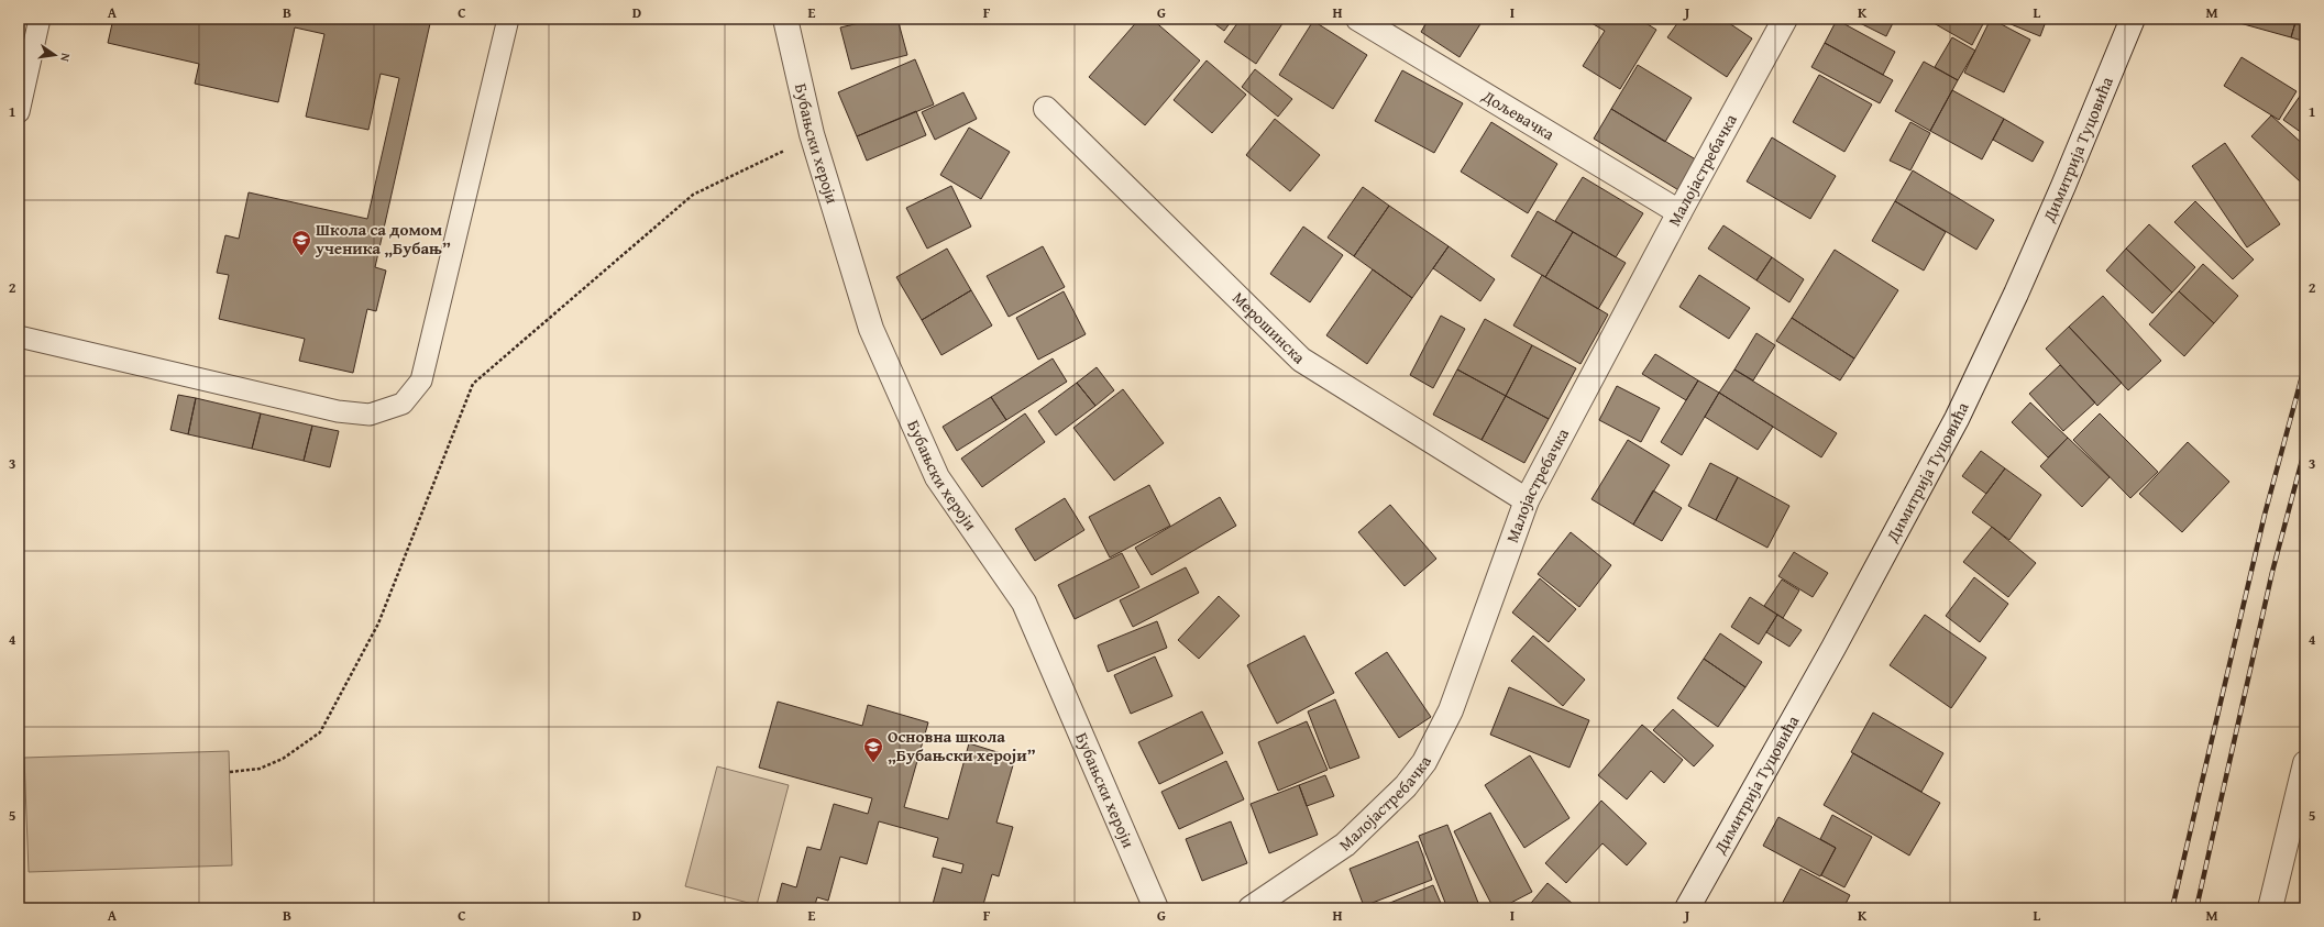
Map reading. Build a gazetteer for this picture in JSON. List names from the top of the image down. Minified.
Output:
{"streets":{"street":["Дољевачка","Бубањски хероји","Димитрија Туцовића","Малојастребачка","Мерошинска"]},"crossings":[["Дољевачка","Малојастребачка"],["Малојастребачка","Мерошинска"]],"places":{"school or university":["Школа са домом ученика „Бубањ”","Основна школа „Бубањски хероји”"]},"north":"right","grid":{"columns":["A","B","C","D","E","F","G","H","I","J","K","L","M"],"rows":["1","2","3","4","5"]}}
